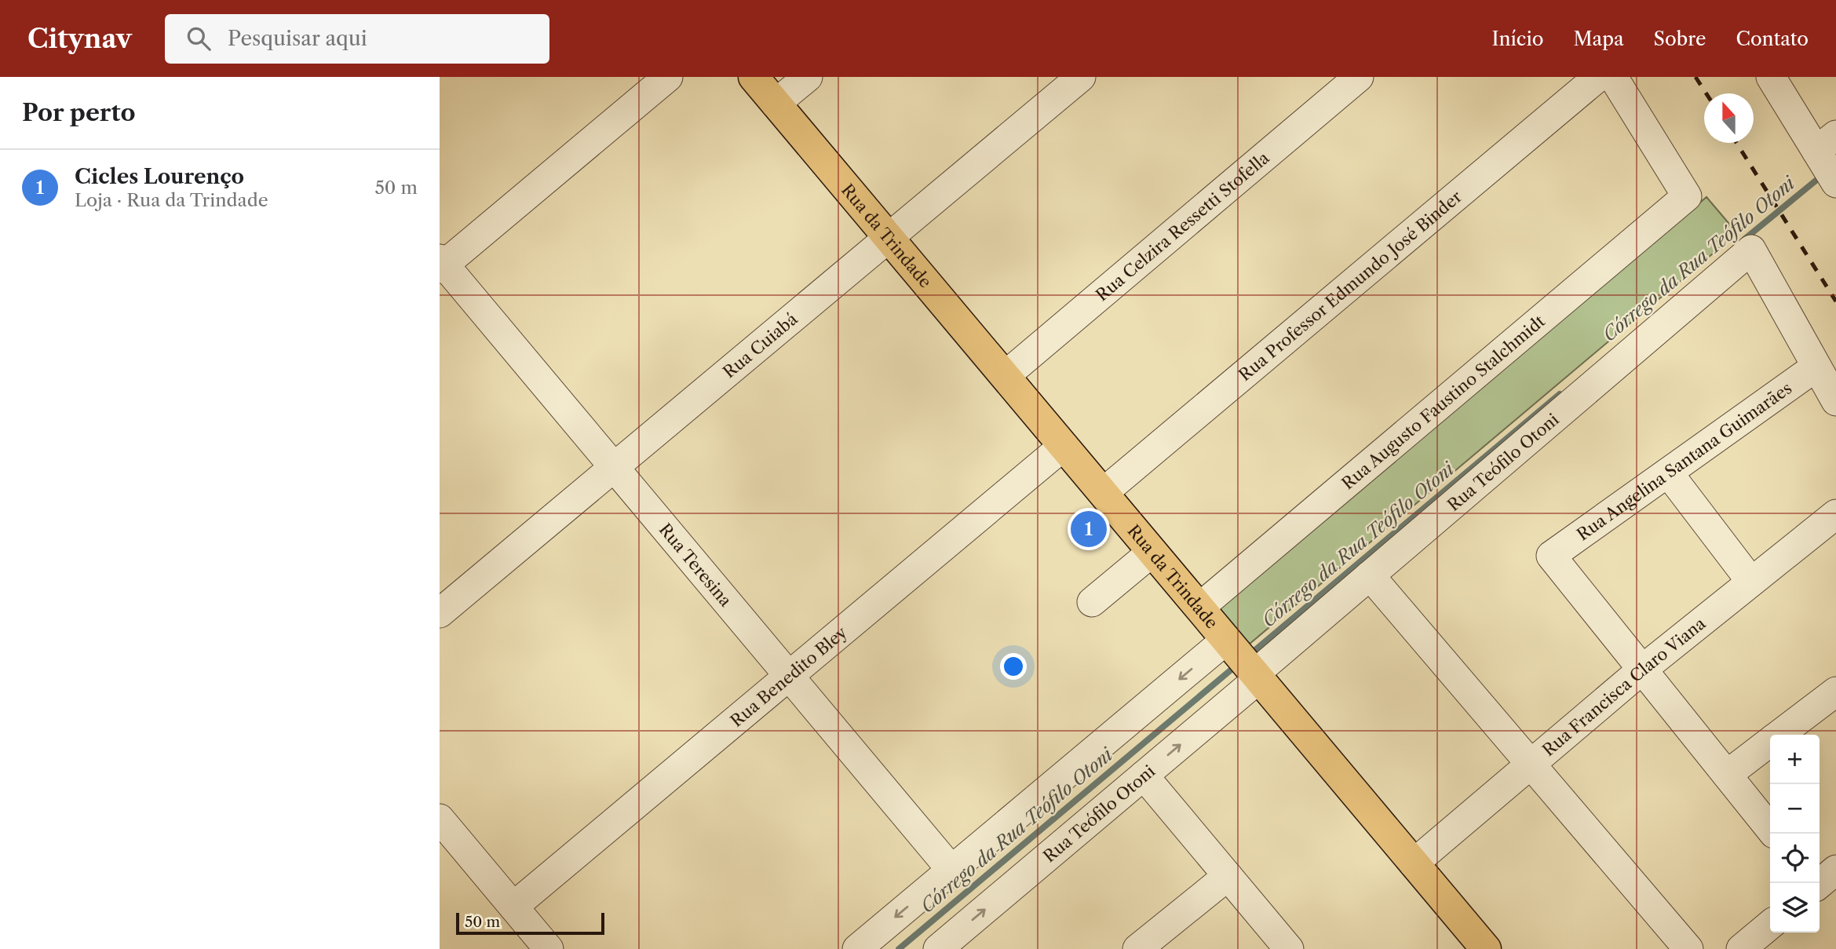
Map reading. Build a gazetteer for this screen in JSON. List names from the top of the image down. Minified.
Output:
{"streets":{"main road":["Rua da Trindade"],"street":["Rua Celzira Ressetti Stofella","Rua Professor Edmundo José Binder","Rua Cuiabá","Rua Augusto Faustino Stalchmidt","Rua Teófilo Otoni","Rua Angelina Santana Guimarães","Rua Teresina","Rua Benedito Bley","Rua Francisca Claro Viana"]},"crossings":[["Rua Celzira Ressetti Stofella","Rua da Trindade"],["Rua da Trindade","Rua Professor Edmundo José Binder"],["Rua da Trindade","Rua Cuiabá"],["Rua da Trindade","Rua Augusto Faustino Stalchmidt"],["Rua da Trindade","Rua Teófilo Otoni"],["Rua da Trindade","Rua Benedito Bley"],["Rua da Trindade","Rua Francisca Claro Viana"],["Rua Cuiabá","Rua Teresina"],["Rua Teófilo Otoni","Rua Angelina Santana Guimarães"],["Rua Angelina Santana Guimarães","Rua Francisca Claro Viana"],["Rua Teresina","Rua Benedito Bley"]],"water":["Córrego da Rua Teófilo Otoni"],"scale_bar":"50 m","north":"top","page":{"header":"Citynav","search":"Pesquisar aqui","nav":["Início","Mapa","Sobre","Contato"],"heading":"Por perto","list":[{"mark":"1","name":"Cicles Lourenço","note":"Loja · Rua da Trindade","value":"50 m"}],"pins":"1","map_buttons":["+","−"],"scale":"50 m"}}
